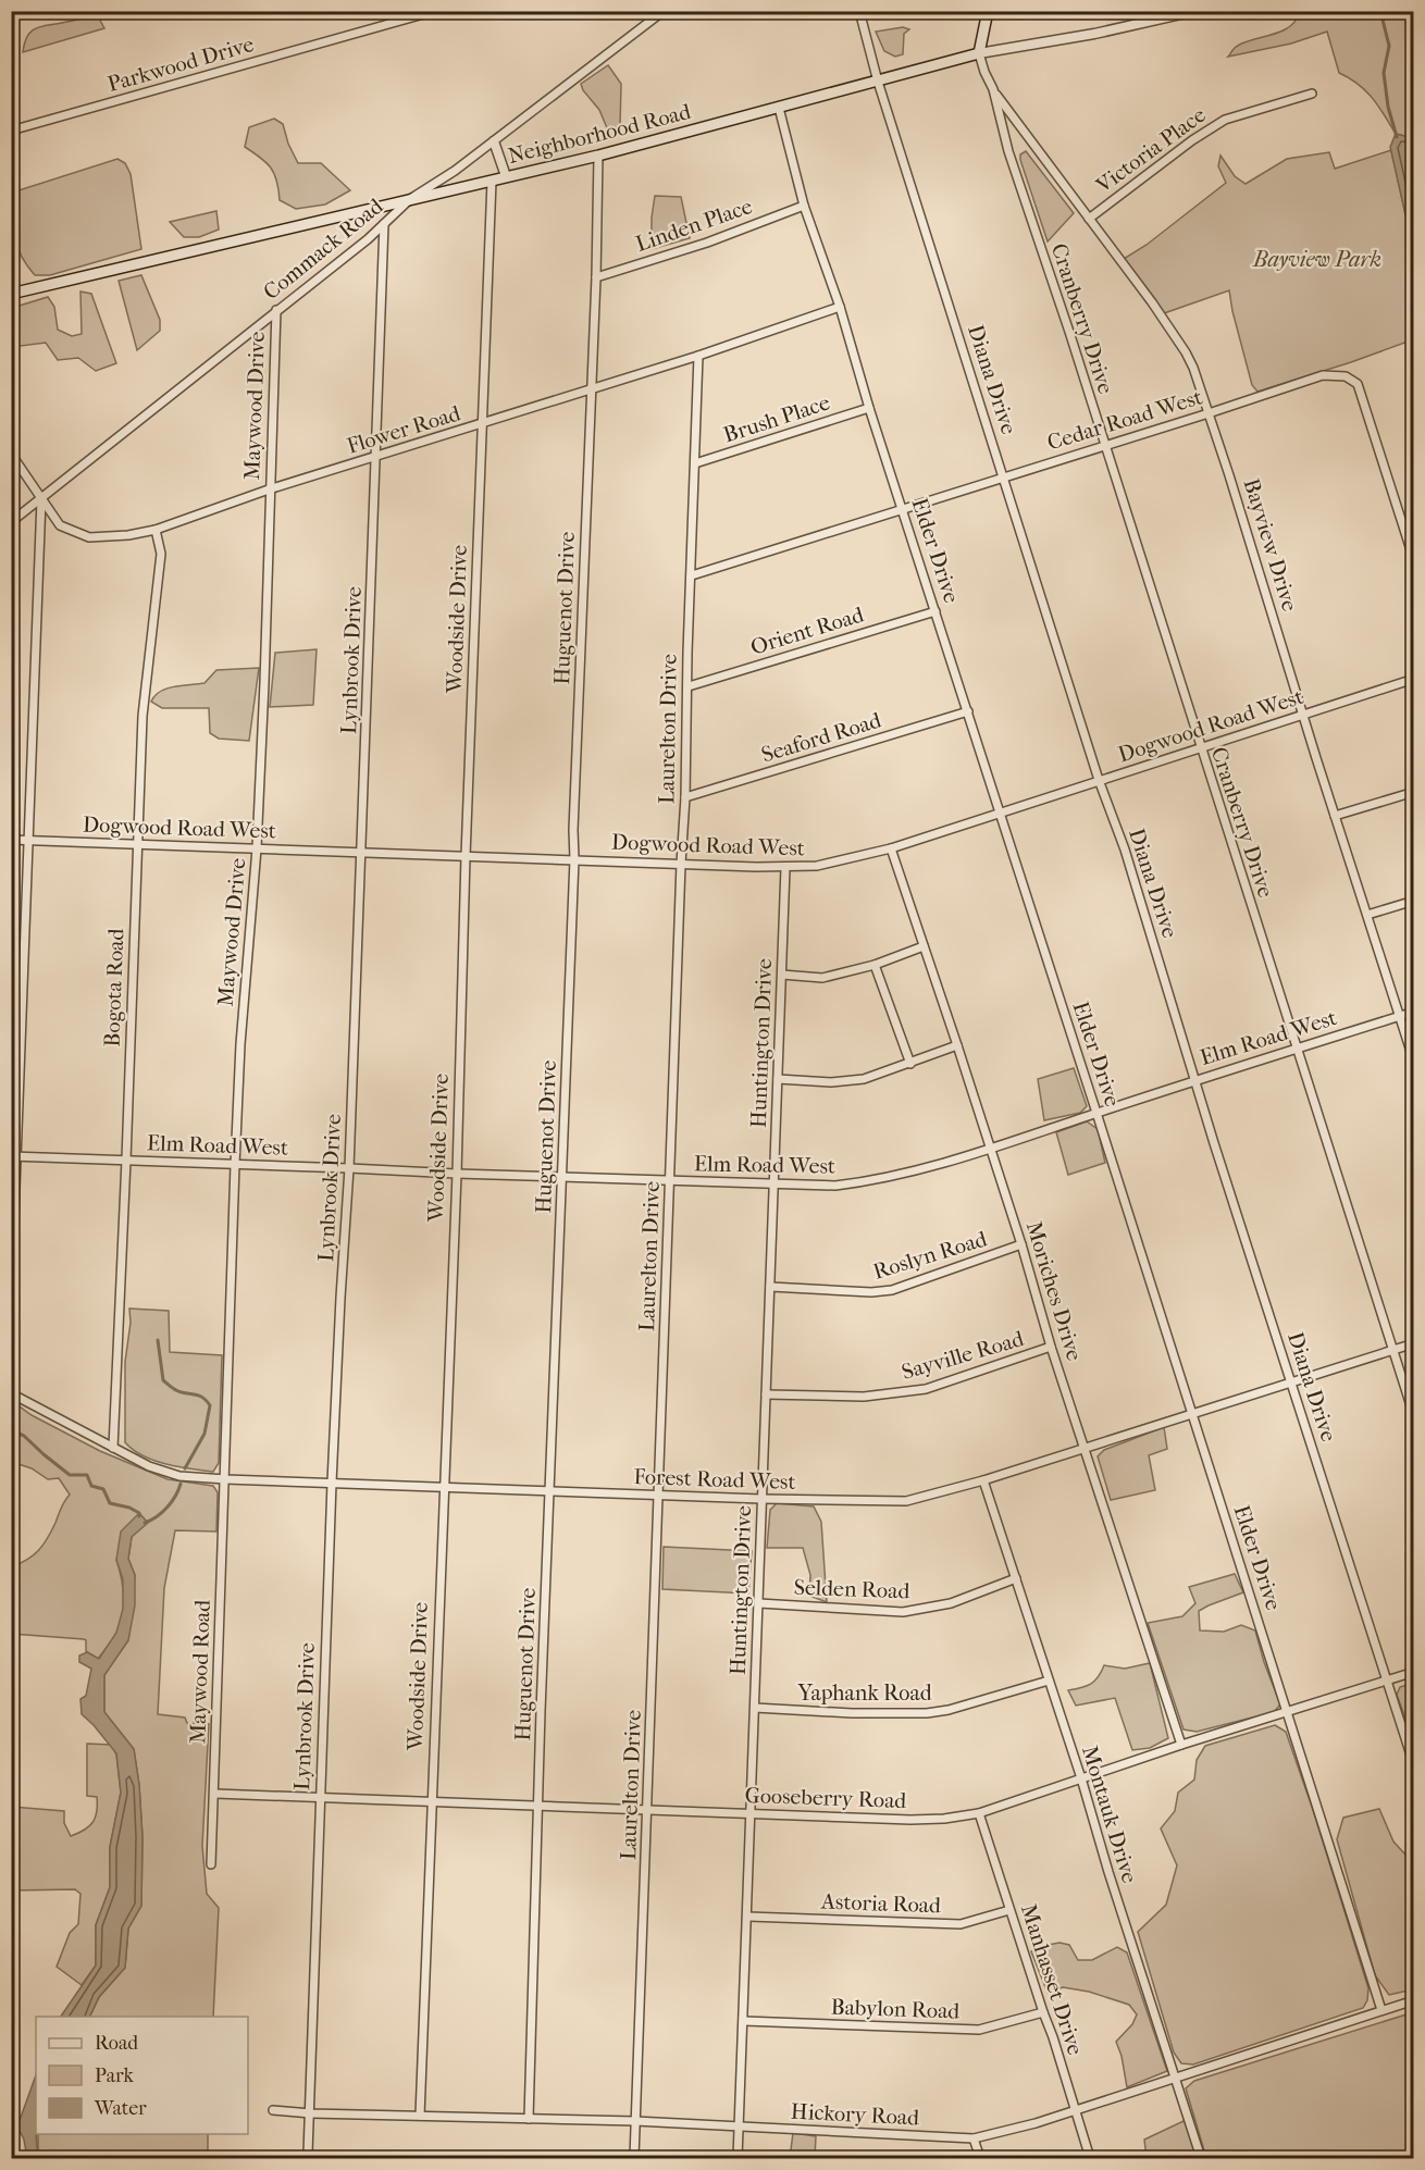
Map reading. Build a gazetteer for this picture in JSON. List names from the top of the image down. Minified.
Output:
{"streets":{"main road":["Neighborhood Road"],"street":["Parkwood Drive","Victoria Place","Linden Place","Commack Road","Cranberry Drive","Diana Drive","Maywood Drive","Brush Place","Cedar Road West","Flower Road","Bayview Drive","Elder Drive","Huguenot Drive","Woodside Drive","Orient Road","Lynbrook Drive","Dogwood Road West","Laurelton Drive","Seaford Road","Bogota Road","Elm Road West","Huntington Drive","Roslyn Road","Moriches Drive","Sayville Road","Forest Road West","Selden Road","Maywood Road","Yaphank Road","Gooseberry Road","Montauk Drive","Astoria Road","Manhasset Drive","Babylon Road","Hickory Road"]},"crossings":[["Neighborhood Road","Commack Road"],["Neighborhood Road","Cranberry Drive"],["Neighborhood Road","Diana Drive"],["Neighborhood Road","Elder Drive"],["Neighborhood Road","Huguenot Drive"],["Neighborhood Road","Woodside Drive"],["Victoria Place","Bayview Drive"],["Linden Place","Elder Drive"],["Linden Place","Huguenot Drive"],["Commack Road","Maywood Drive"],["Commack Road","Flower Road"],["Commack Road","Lynbrook Drive"],["Cranberry Drive","Cedar Road West"],["Cranberry Drive","Bayview Drive"],["Cranberry Drive","Dogwood Road West"],["Cranberry Drive","Elm Road West"],["Cranberry Drive","Forest Road West"],["Diana Drive","Cedar Road West"],["Diana Drive","Dogwood Road West"],["Diana Drive","Elm Road West"],["Diana Drive","Forest Road West"],["Diana Drive","Gooseberry Road"],["Maywood Drive","Flower Road"],["Maywood Drive","Dogwood Road West"],["Maywood Drive","Elm Road West"],["Maywood Drive","Forest Road West"],["Maywood Drive","Maywood Road"],["Brush Place","Elder Drive"],["Brush Place","Laurelton Drive"],["Cedar Road West","Bayview Drive"],["Cedar Road West","Elder Drive"],["Cedar Road West","Laurelton Drive"],["Flower Road","Elder Drive"],["Flower Road","Huguenot Drive"],["Flower Road","Woodside Drive"],["Flower Road","Lynbrook Drive"],["Flower Road","Laurelton Drive"],["Flower Road","Bogota Road"],["Bayview Drive","Dogwood Road West"],["Bayview Drive","Elm Road West"],["Elder Drive","Orient Road"],["Elder Drive","Dogwood Road West"],["Elder Drive","Seaford Road"],["Elder Drive","Elm Road West"],["Elder Drive","Forest Road West"],["Elder Drive","Gooseberry Road"],["Elder Drive","Hickory Road"],["Huguenot Drive","Dogwood Road West"],["Huguenot Drive","Elm Road West"],["Huguenot Drive","Forest Road West"],["Huguenot Drive","Gooseberry Road"],["Huguenot Drive","Hickory Road"],["Woodside Drive","Dogwood Road West"],["Woodside Drive","Elm Road West"],["Woodside Drive","Forest Road West"],["Woodside Drive","Gooseberry Road"],["Woodside Drive","Hickory Road"],["Orient Road","Laurelton Drive"],["Lynbrook Drive","Dogwood Road West"],["Lynbrook Drive","Elm Road West"],["Lynbrook Drive","Forest Road West"],["Lynbrook Drive","Gooseberry Road"],["Lynbrook Drive","Hickory Road"],["Dogwood Road West","Laurelton Drive"],["Dogwood Road West","Bogota Road"],["Dogwood Road West","Huntington Drive"],["Dogwood Road West","Moriches Drive"],["Laurelton Drive","Seaford Road"],["Laurelton Drive","Elm Road West"],["Laurelton Drive","Forest Road West"],["Laurelton Drive","Gooseberry Road"],["Laurelton Drive","Hickory Road"],["Bogota Road","Elm Road West"],["Bogota Road","Forest Road West"],["Elm Road West","Huntington Drive"],["Elm Road West","Moriches Drive"],["Huntington Drive","Roslyn Road"],["Huntington Drive","Sayville Road"],["Huntington Drive","Forest Road West"],["Huntington Drive","Selden Road"],["Huntington Drive","Yaphank Road"],["Huntington Drive","Gooseberry Road"],["Huntington Drive","Astoria Road"],["Huntington Drive","Babylon Road"],["Huntington Drive","Hickory Road"],["Roslyn Road","Moriches Drive"],["Moriches Drive","Sayville Road"],["Moriches Drive","Forest Road West"],["Moriches Drive","Gooseberry Road"],["Forest Road West","Maywood Road"],["Forest Road West","Montauk Drive"],["Selden Road","Montauk Drive"],["Maywood Road","Gooseberry Road"],["Yaphank Road","Montauk Drive"],["Gooseberry Road","Montauk Drive"],["Gooseberry Road","Manhasset Drive"],["Montauk Drive","Hickory Road"],["Astoria Road","Manhasset Drive"],["Manhasset Drive","Babylon Road"],["Manhasset Drive","Hickory Road"]],"parks":["Bayview Park"],"legend":["Road","Park","Water"]}
